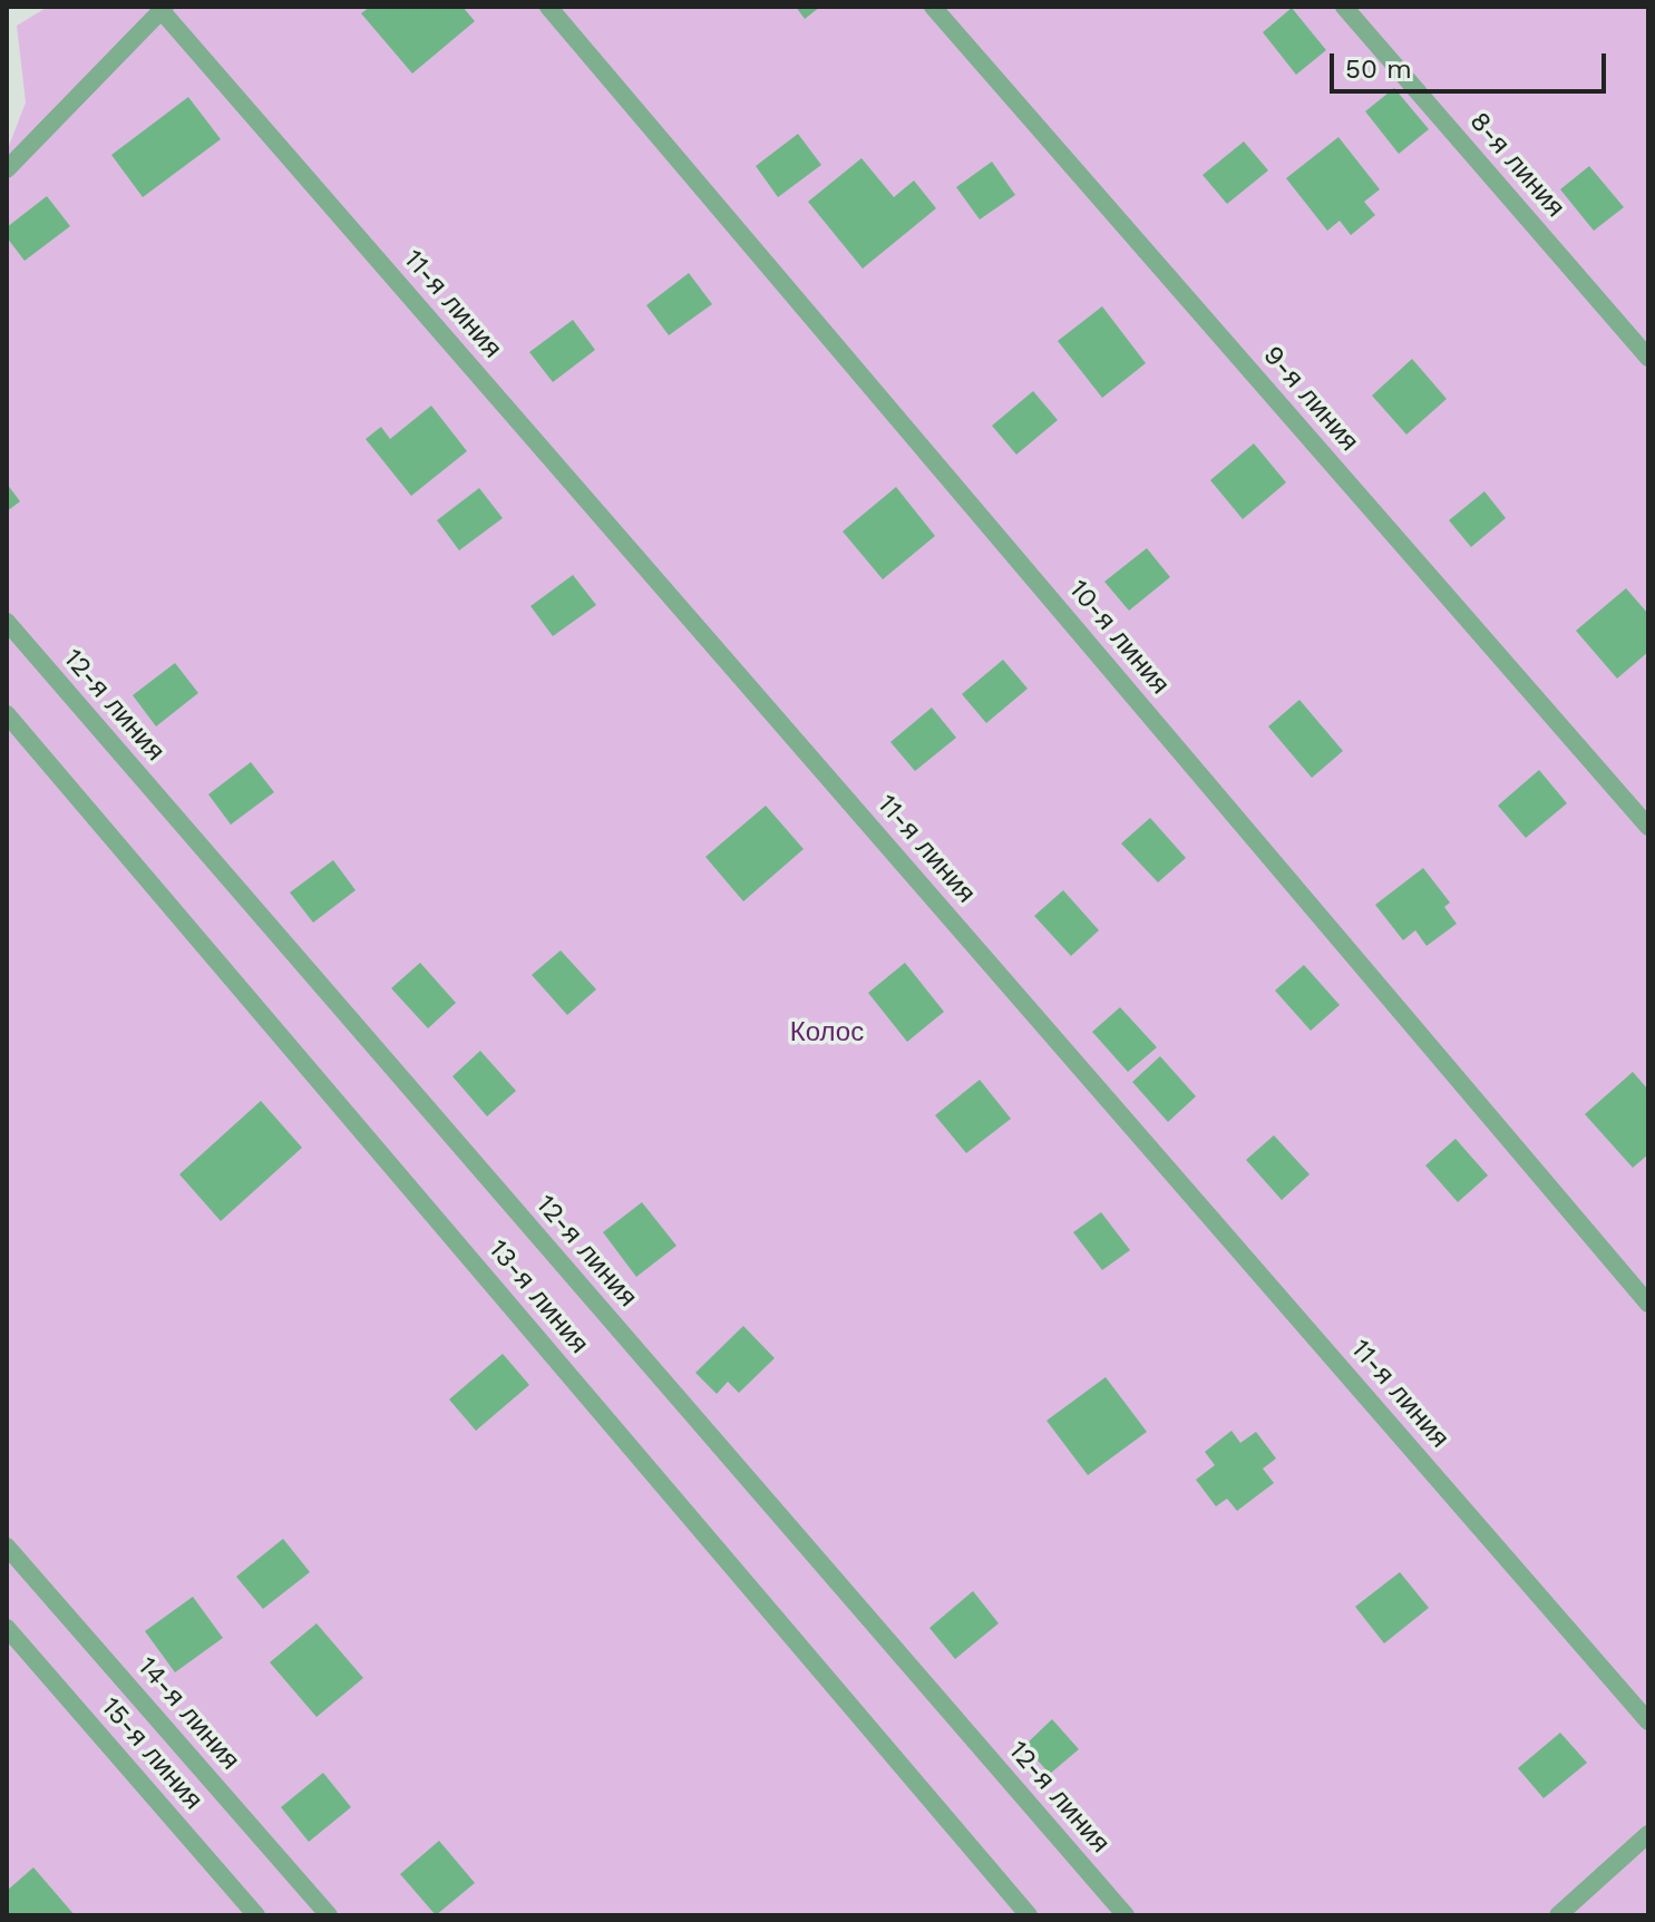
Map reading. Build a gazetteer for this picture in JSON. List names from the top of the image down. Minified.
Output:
{"streets":{"lane":["8-я линия","11-я линия","9-я линия","10-я линия","12-я линия","13-я линия","14-я линия","15-я линия"]},"parks":["Колос"],"scale_bar":"50 m"}
